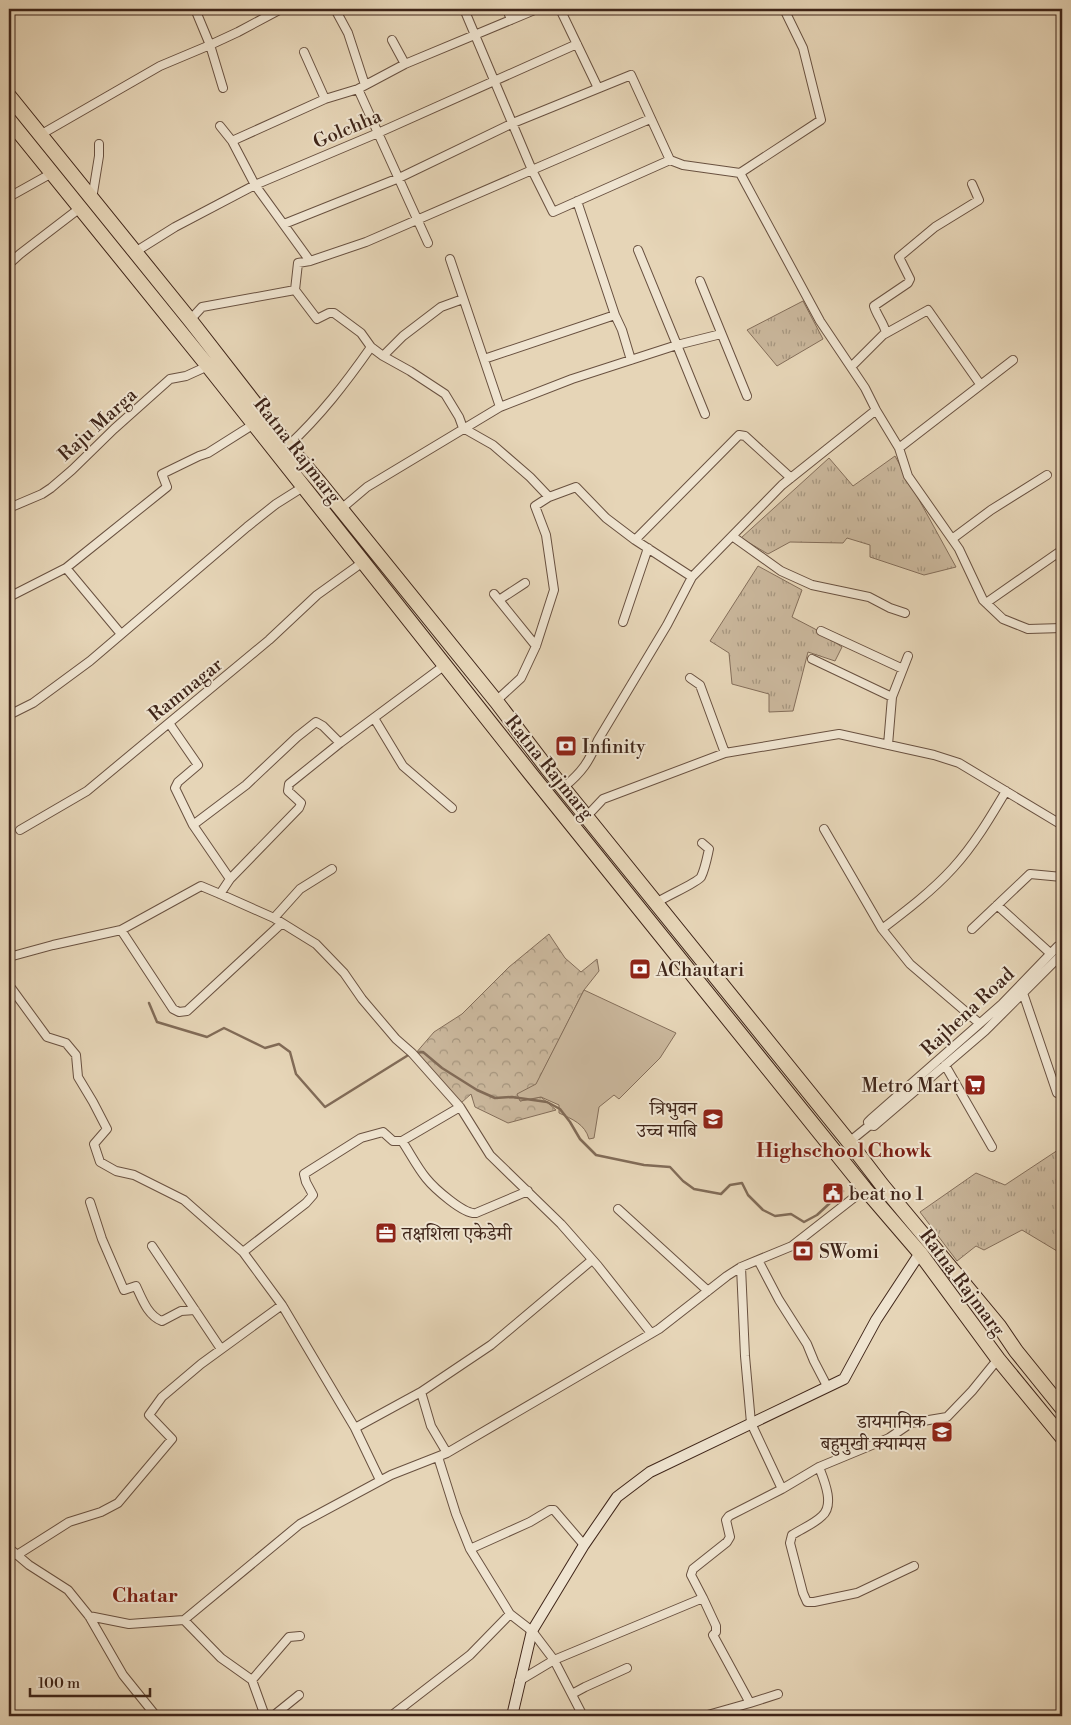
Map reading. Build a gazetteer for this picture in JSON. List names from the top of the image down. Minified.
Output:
{"streets":{"highway":["Ratna Rajmarg"],"street":["Golchha","Raju Marga","Ramnagar","Rajhena Road"]},"crossings":[["Golchha","Ratna Rajmarg"],["Raju Marga","Ratna Rajmarg"],["Ratna Rajmarg","Ramnagar"],["Ratna Rajmarg","Rajhena Road"]],"districts":["Highschool Chowk","Chatar"],"places":{"bank":["Infinity","AChautari","SWomi"],"supermarket":["Metro Mart"],"school or university":["त्रिभुवन उच्च माबि","डायमामिक बहुमुखी क्याम्पस"],"public building":["beat no 1"],"office":["तक्षशिला एकेडेमी"]},"scale_bar":"100 m"}
